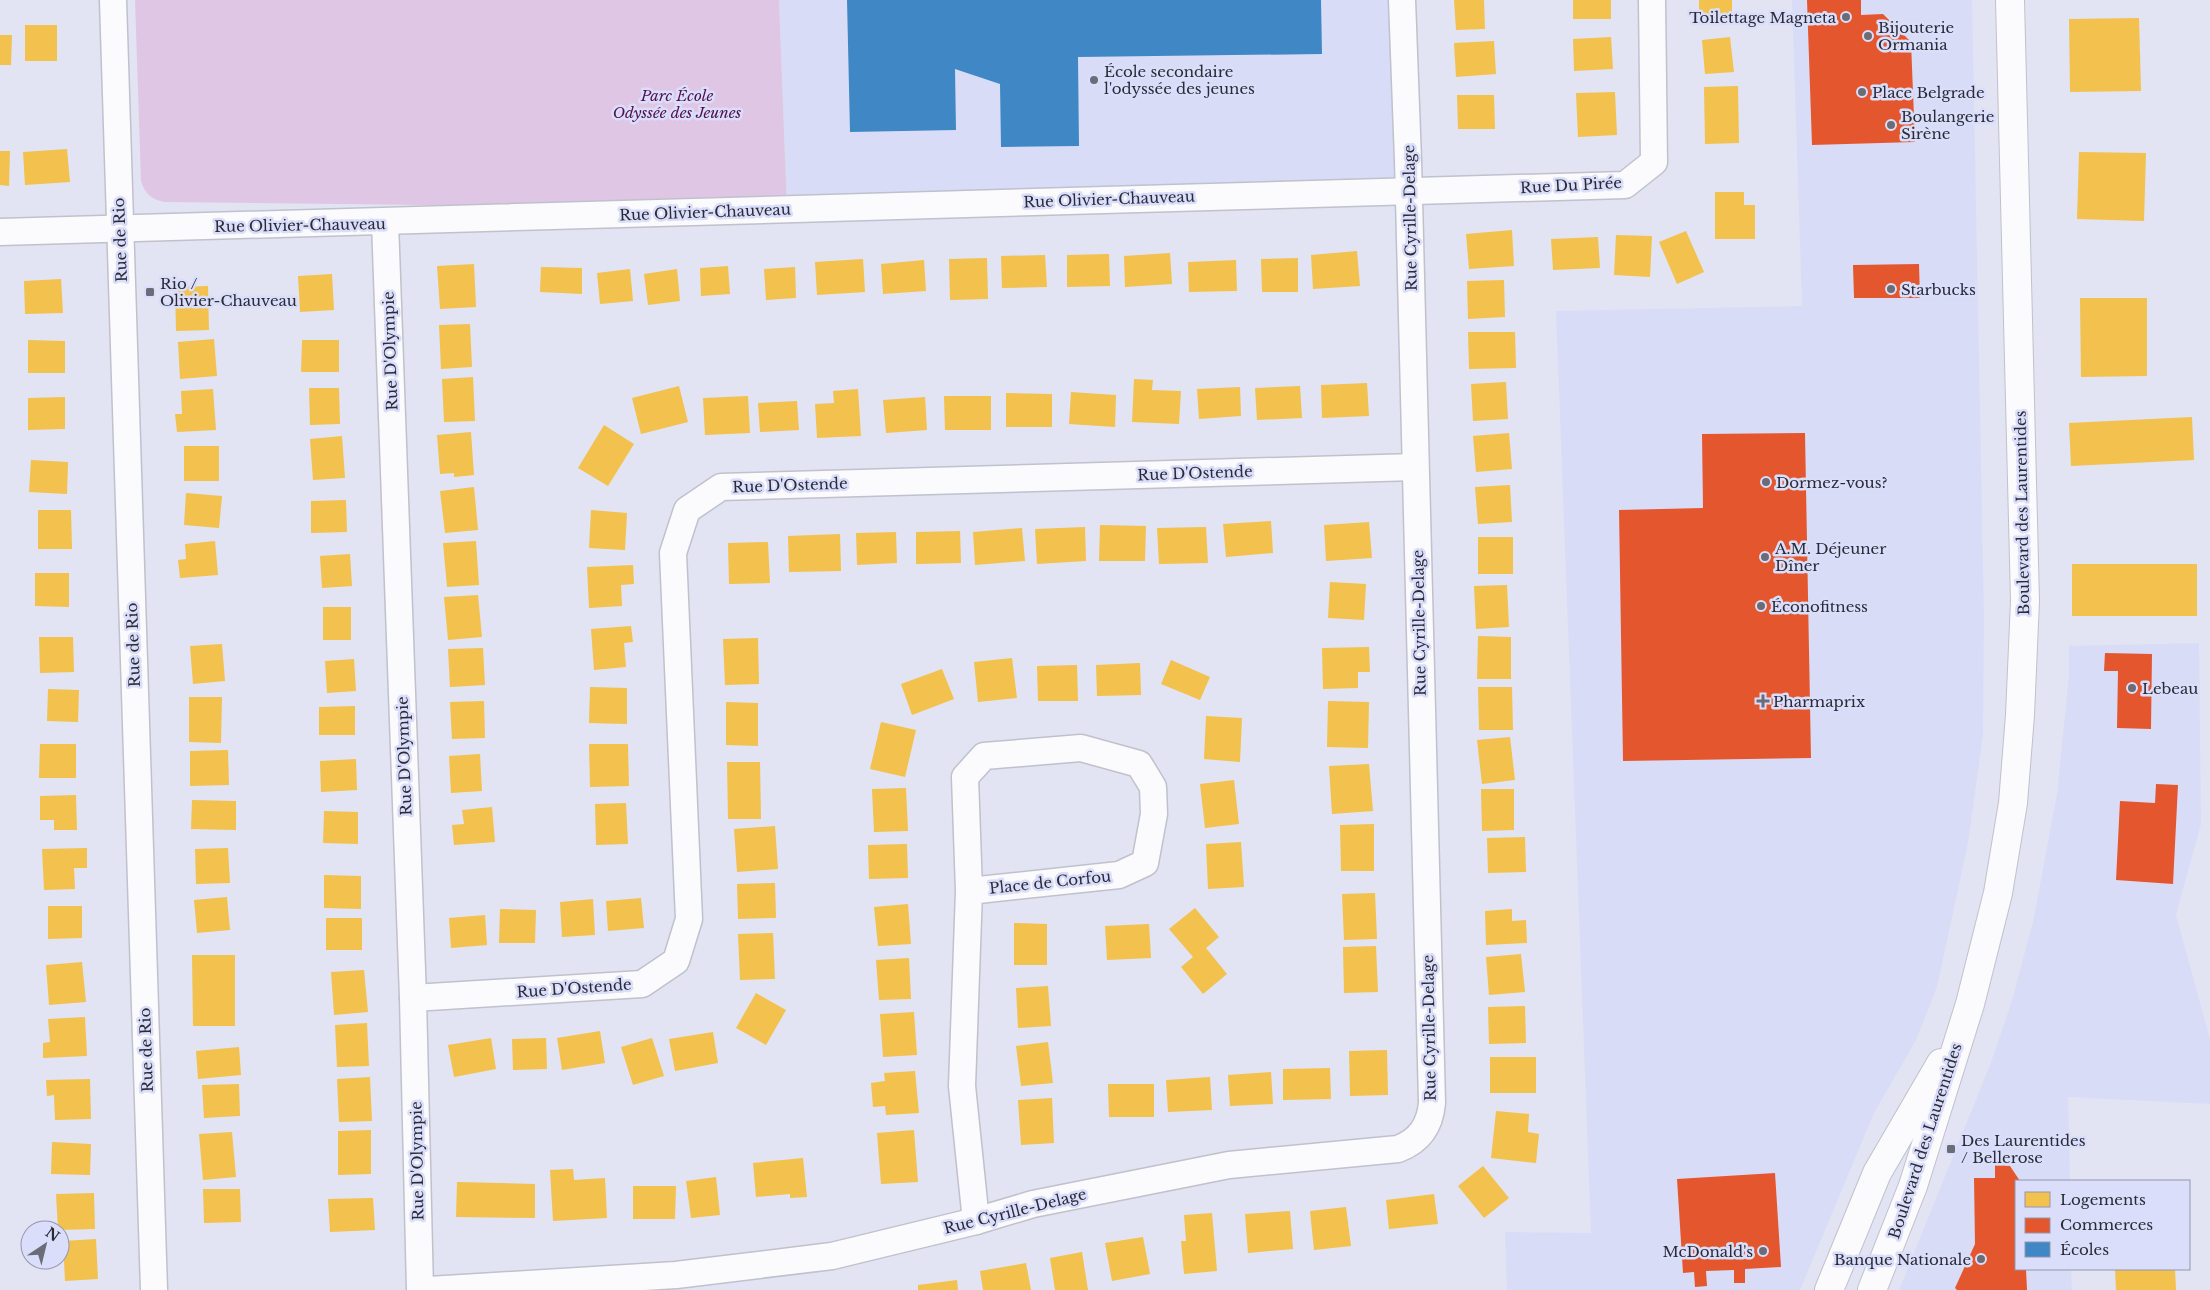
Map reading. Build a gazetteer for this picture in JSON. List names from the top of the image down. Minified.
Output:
{"streets":{"main road":["Boulevard des Laurentides"],"street":["Rue Du Pirée","Rue Olivier-Chauveau","Rue Cyrille-Delage","Rue de Rio","Rue D'Olympie","Rue D'Ostende","Place de Corfou"]},"crossings":[["Rue Du Pirée","Rue Olivier-Chauveau"],["Rue Du Pirée","Rue Cyrille-Delage"],["Rue Olivier-Chauveau","Rue Cyrille-Delage"],["Rue Olivier-Chauveau","Rue de Rio"],["Rue Olivier-Chauveau","Rue D'Olympie"],["Rue Cyrille-Delage","Rue D'Ostende"],["Rue Cyrille-Delage","Place de Corfou"],["Rue D'Olympie","Rue D'Ostende"]],"parks":["Parc École Odyssée des Jeunes"],"places":{"other":["Toilettage Magneta","Bijouterie Ormania","École secondaire l'odyssée des jeunes","Place Belgrade","Boulangerie Sirène","Starbucks","Dormez-vous?","A.M. Déjeuner Dîner","Éconofitness","Lebeau","McDonald's","Banque Nationale"],"transit":["Rio / Olivier-Chauveau","Des Laurentides / Bellerose"],"health":["Pharmaprix"]},"legend":["Logements","Commerces","Écoles"],"north":"top right"}
